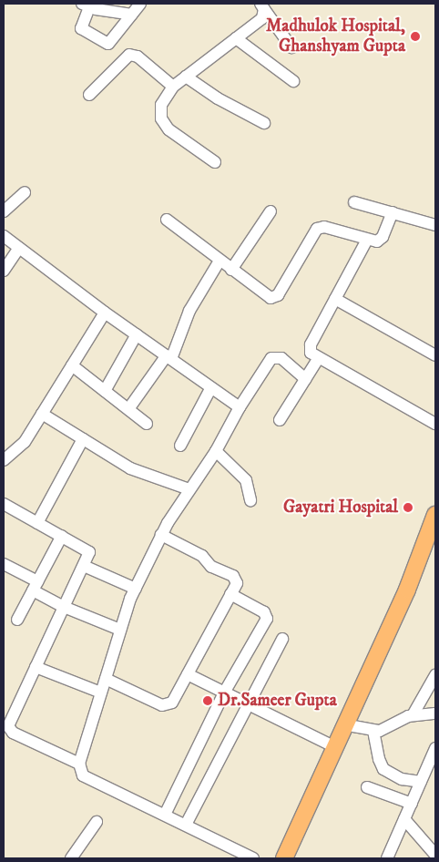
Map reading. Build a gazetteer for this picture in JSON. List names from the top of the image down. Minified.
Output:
{"places":["Madhulok Hospital, Ghanshyam Gupta","Gayatri Hospital","Dr.Sameer Gupta"]}
